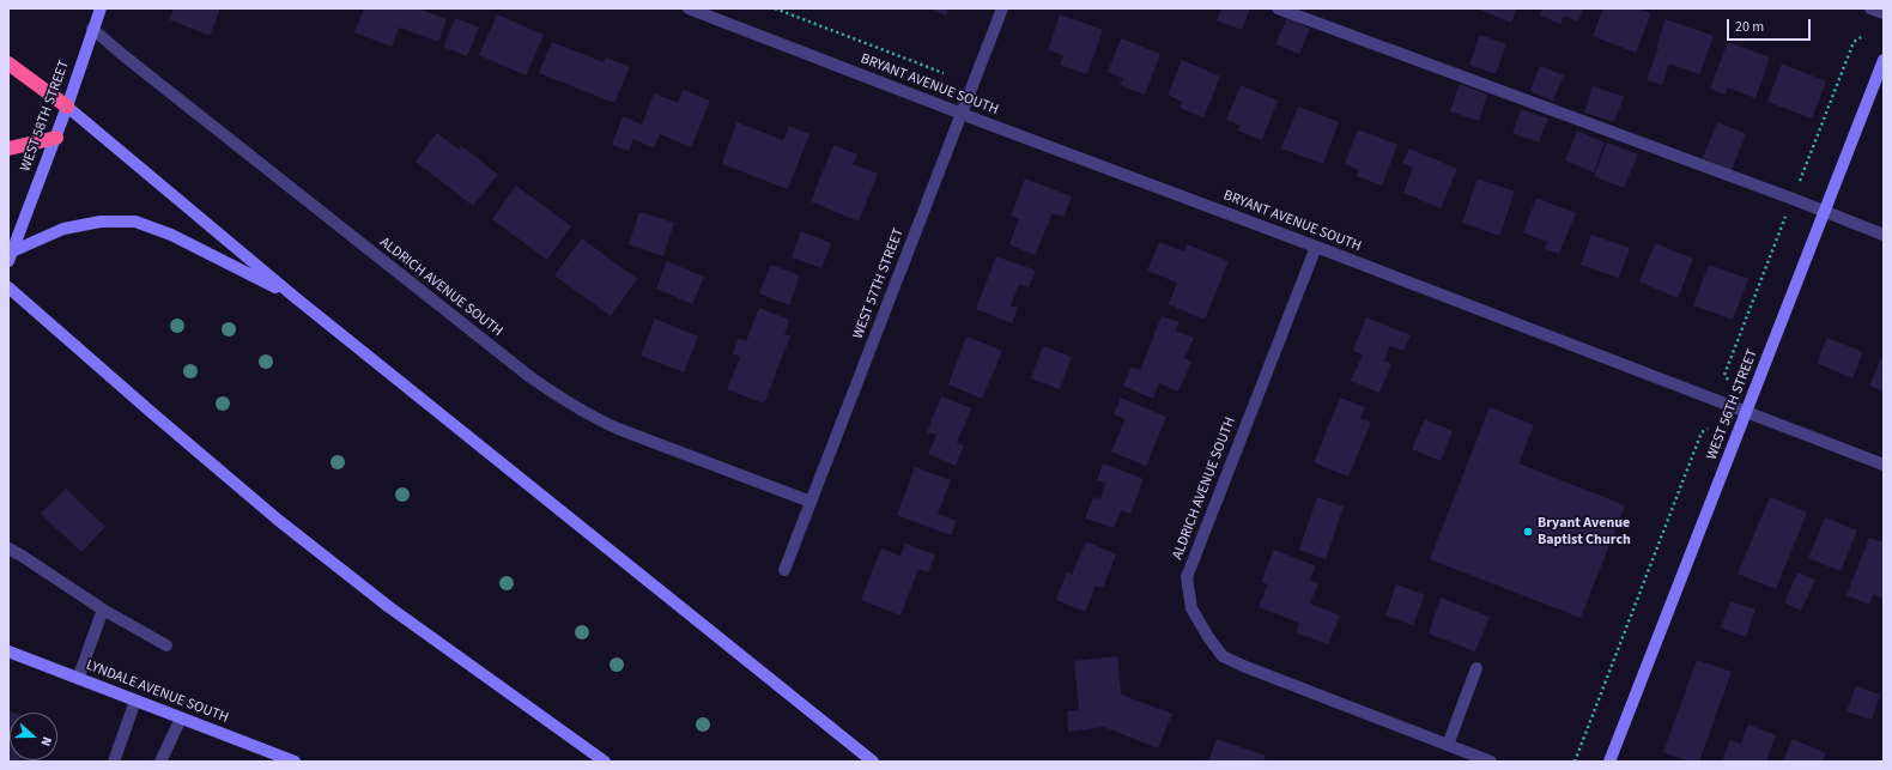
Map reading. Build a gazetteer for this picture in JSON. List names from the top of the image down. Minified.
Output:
{"streets":{"main road":["WEST 58TH STREET","WEST 56TH STREET","LYNDALE AVENUE SOUTH"],"street":["BRYANT AVENUE SOUTH","WEST 57TH STREET","ALDRICH AVENUE SOUTH"]},"crossings":[["BRYANT AVENUE SOUTH","WEST 57TH STREET"],["BRYANT AVENUE SOUTH","ALDRICH AVENUE SOUTH"],["BRYANT AVENUE SOUTH","WEST 56TH STREET"],["WEST 58TH STREET","ALDRICH AVENUE SOUTH"],["WEST 57TH STREET","ALDRICH AVENUE SOUTH"]],"places":["Bryant Avenue Baptist Church"],"scale_bar":"20 m","north":"right"}
